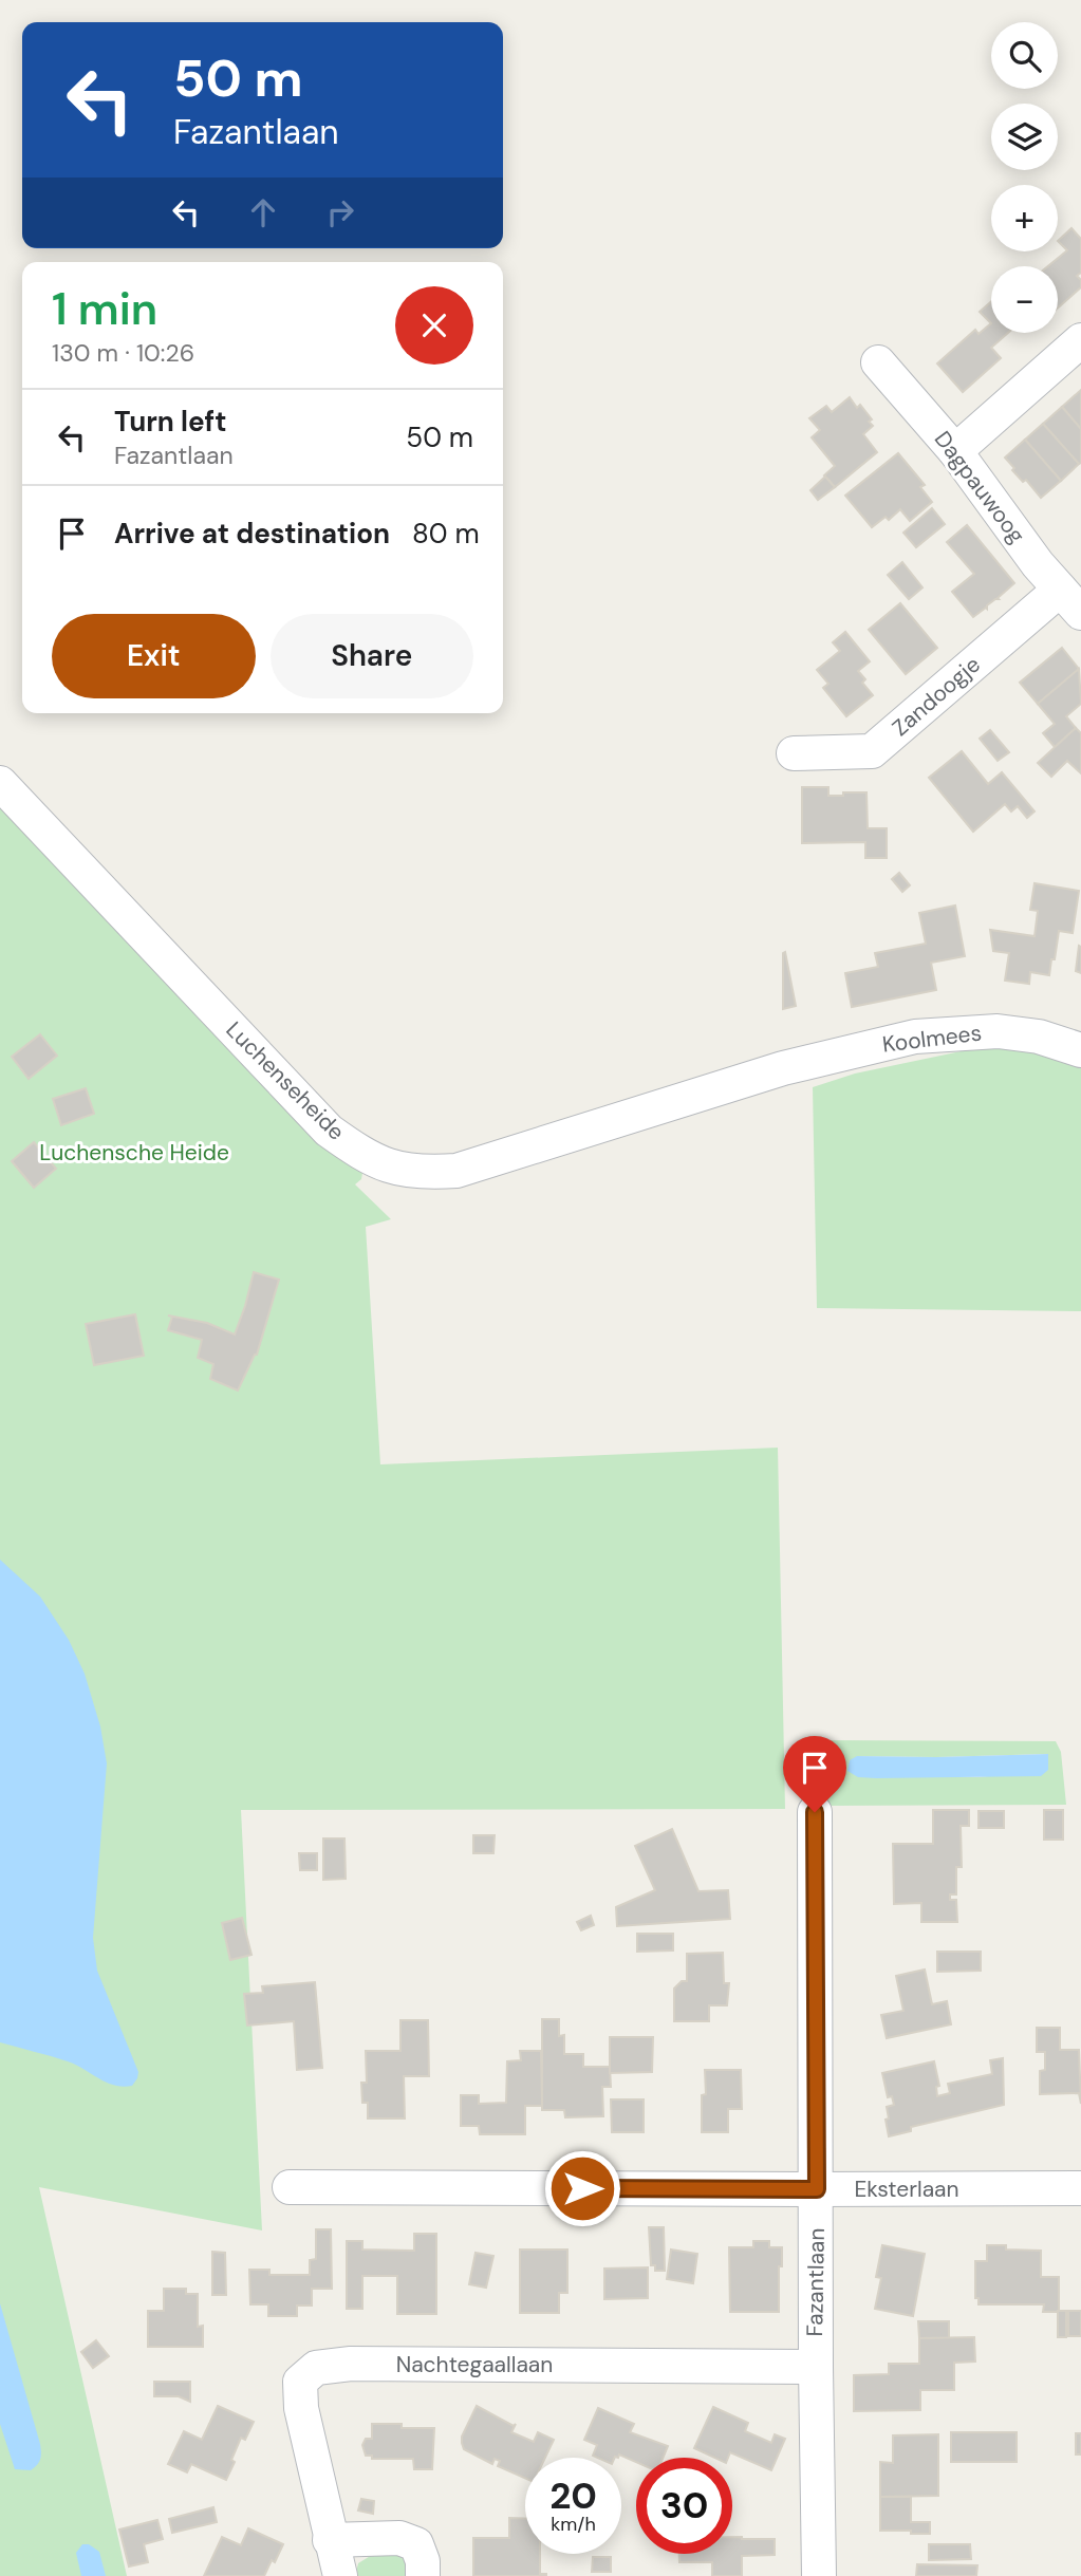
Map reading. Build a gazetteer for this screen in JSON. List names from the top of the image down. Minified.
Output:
{"streets":{"street":["Dagpauwoog","Zandoogje","Koolmees","Luchenseheide","Eksterlaan","Fazantlaan","Nachtegaallaan"]},"crossings":[["Dagpauwoog","Zandoogje"],["Koolmees","Luchenseheide"],["Eksterlaan","Fazantlaan"],["Fazantlaan","Nachtegaallaan"]],"parks":["Luchensche Heide"],"page":{"map_buttons":["+","−"],"turn":["50 m","Fazantlaan"],"heading":["1 min","130 m · 10:26"],"list":[{"name":"Turn left","note":"Fazantlaan","value":"50 m"},{"name":"Arrive at destination","value":"80 m"}],"buttons":["Exit","Share"],"speed":"20 km/h","limit":"30"}}
